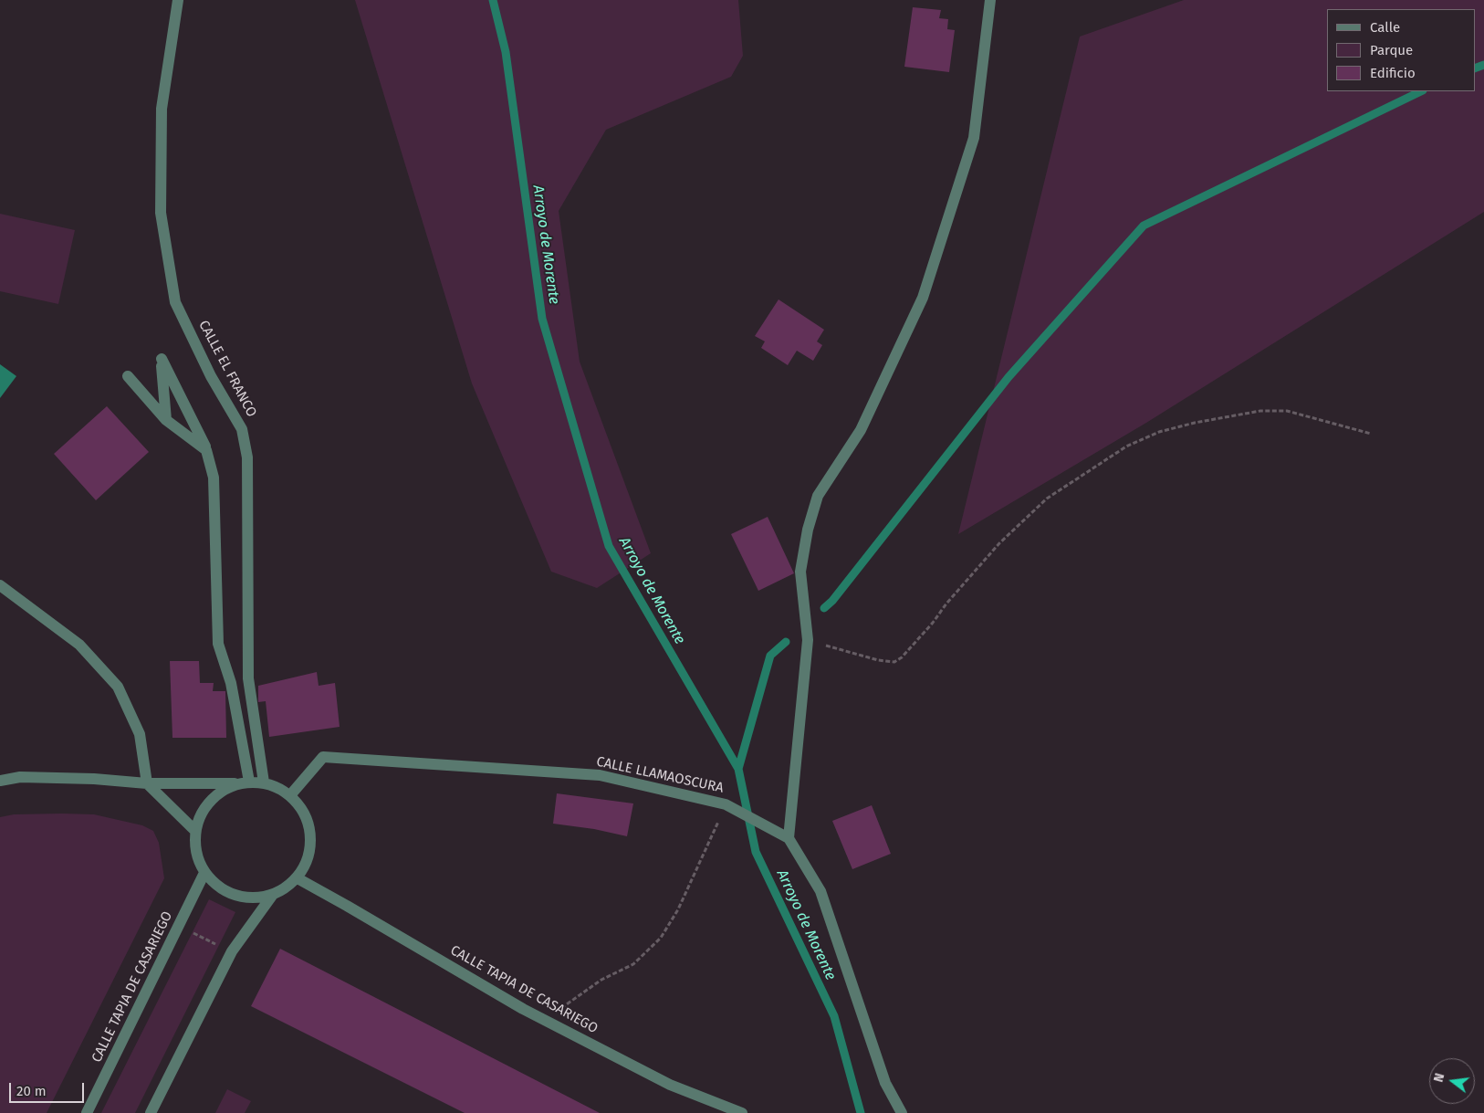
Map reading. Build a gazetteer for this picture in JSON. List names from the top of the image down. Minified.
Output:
{"streets":{"street":["CALLE EL FRANCO","CALLE LLAMAOSCURA","CALLE TAPIA DE CASARIEGO"]},"crossings":[["CALLE EL FRANCO","CALLE LLAMAOSCURA"],["CALLE EL FRANCO","CALLE TAPIA DE CASARIEGO"],["CALLE LLAMAOSCURA","CALLE TAPIA DE CASARIEGO"]],"water":["Arroyo de Morente"],"legend":["Calle","Parque","Edificio"],"scale_bar":"20 m","north":"left"}
